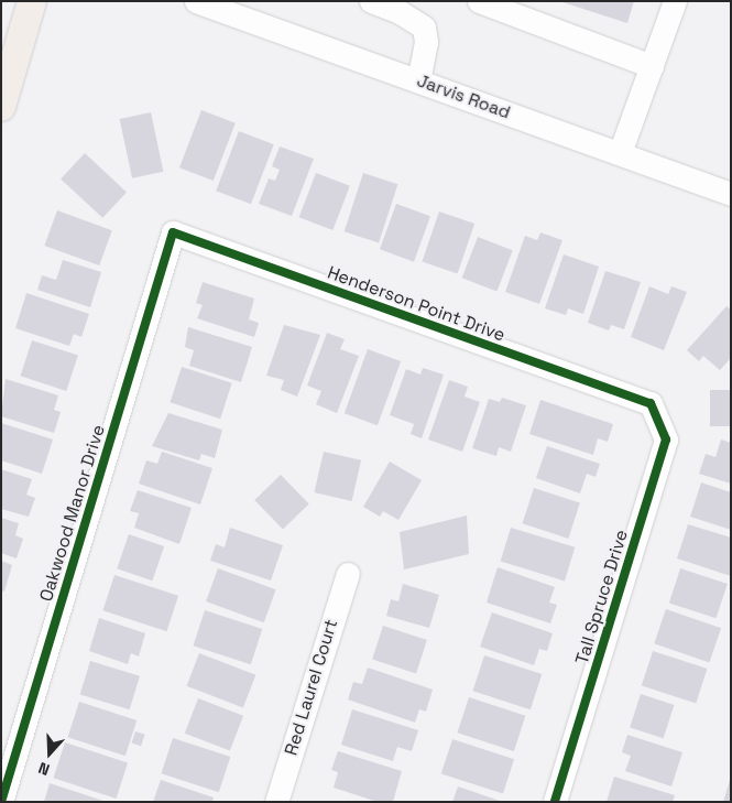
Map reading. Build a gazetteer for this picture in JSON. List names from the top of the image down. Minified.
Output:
{"streets":{"street":["Jarvis Road","Henderson Point Drive","Oakwood Manor Drive","Tall Spruce Drive","Red Laurel Court"]},"crossings":[["Henderson Point Drive","Oakwood Manor Drive"],["Henderson Point Drive","Tall Spruce Drive"]],"north":"bottom"}
